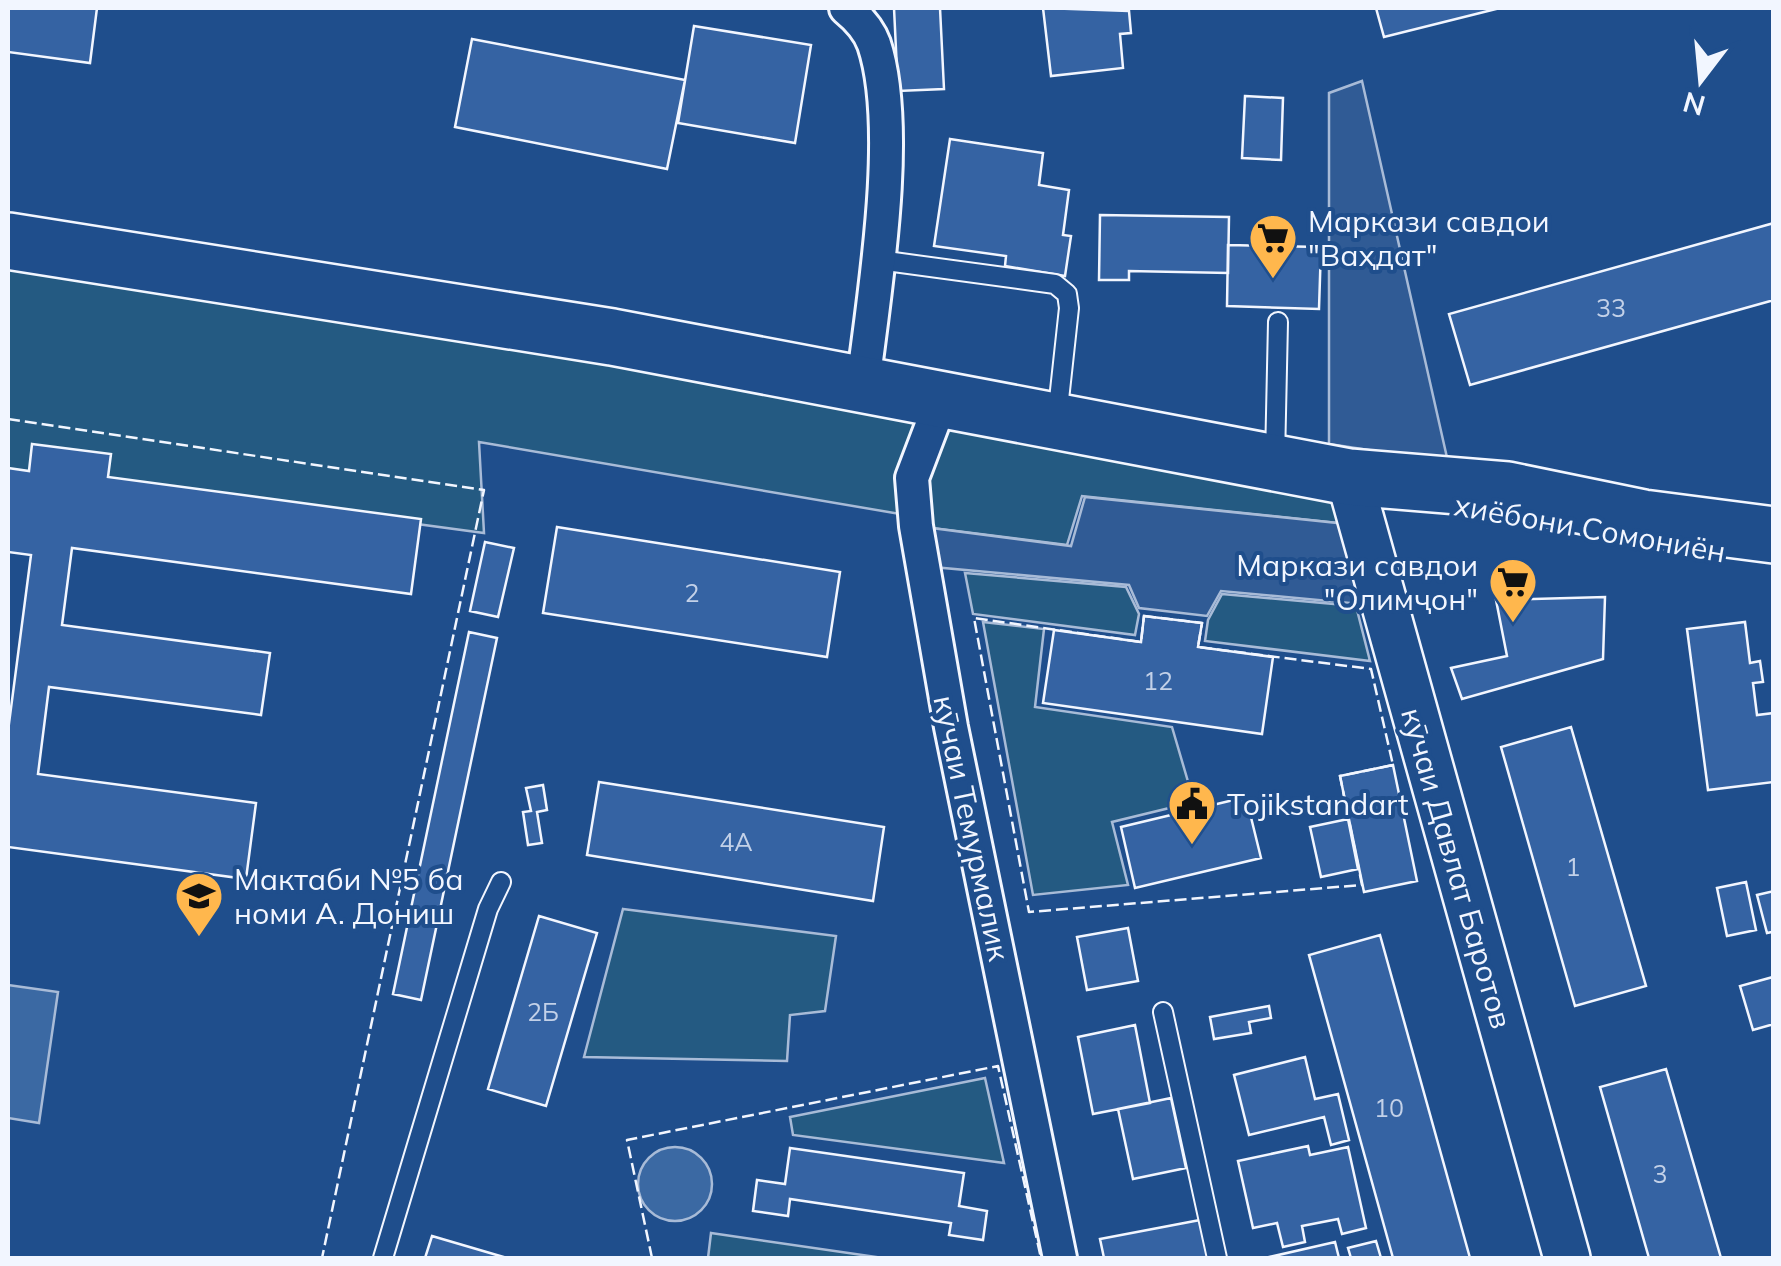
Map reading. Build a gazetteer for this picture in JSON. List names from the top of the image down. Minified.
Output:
{"streets":{"highway":["хиёбони Сомониён"],"street":["кӯчаи Темурмалик","кӯчаи Давлат Баротов"]},"crossings":[["хиёбони Сомониён","кӯчаи Давлат Баротов"]],"places":{"supermarket":["Маркази савдои \"Ваҳдат\"","Маркази савдои \"Олимҷон\""],"public building":["Tojikstandart"],"school or university":["Мактаби №5 ба номи А. Дониш"]},"house_numbers":["33","2","12","4А","1","2Б","10","3"],"north":"bottom"}
